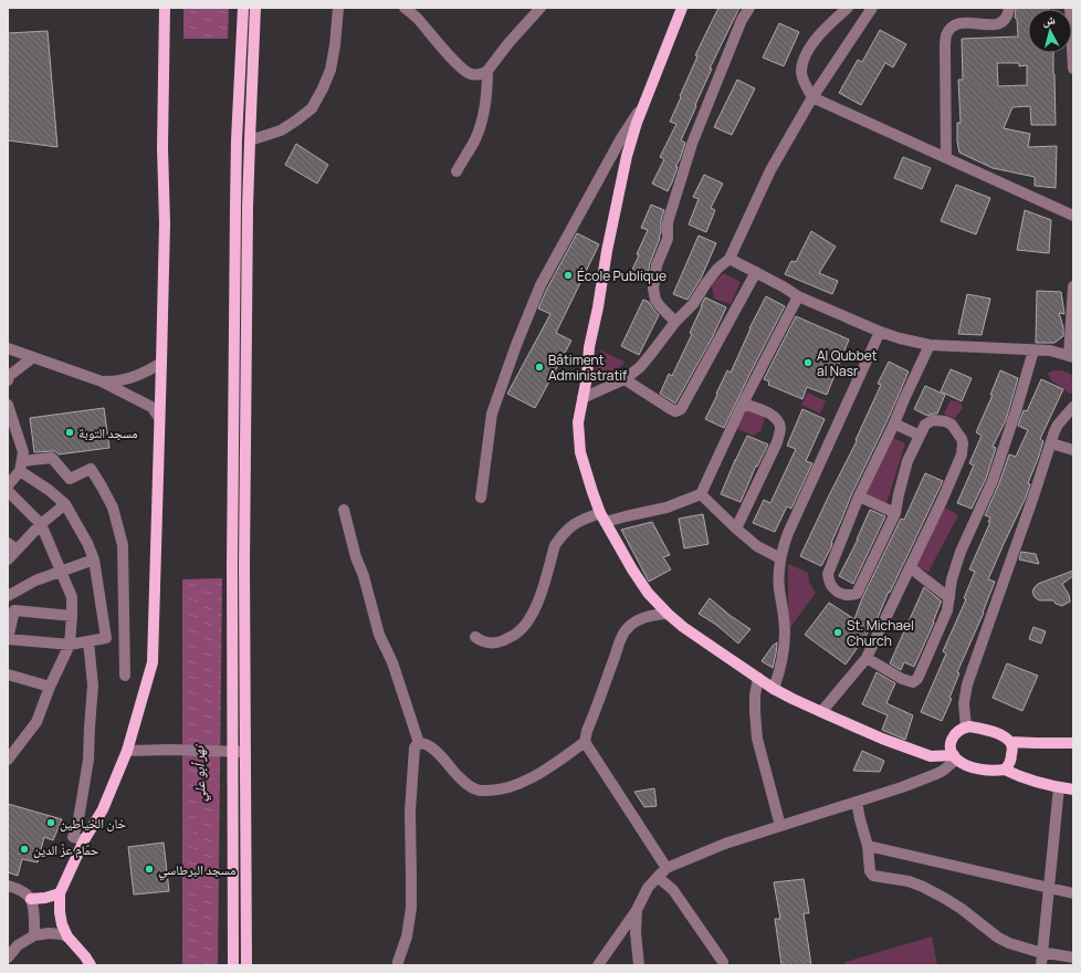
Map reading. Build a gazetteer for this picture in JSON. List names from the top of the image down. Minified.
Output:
{"water":["نهر أبو علي"],"places":["École Publique","Al Qubbet al Nasr","Bâtiment Administratif","مسجد التوبة","St. Michael Church","خان الخياطين","حمّام عزّ الدين","مسجد البرطاسي"],"north":"top"}
